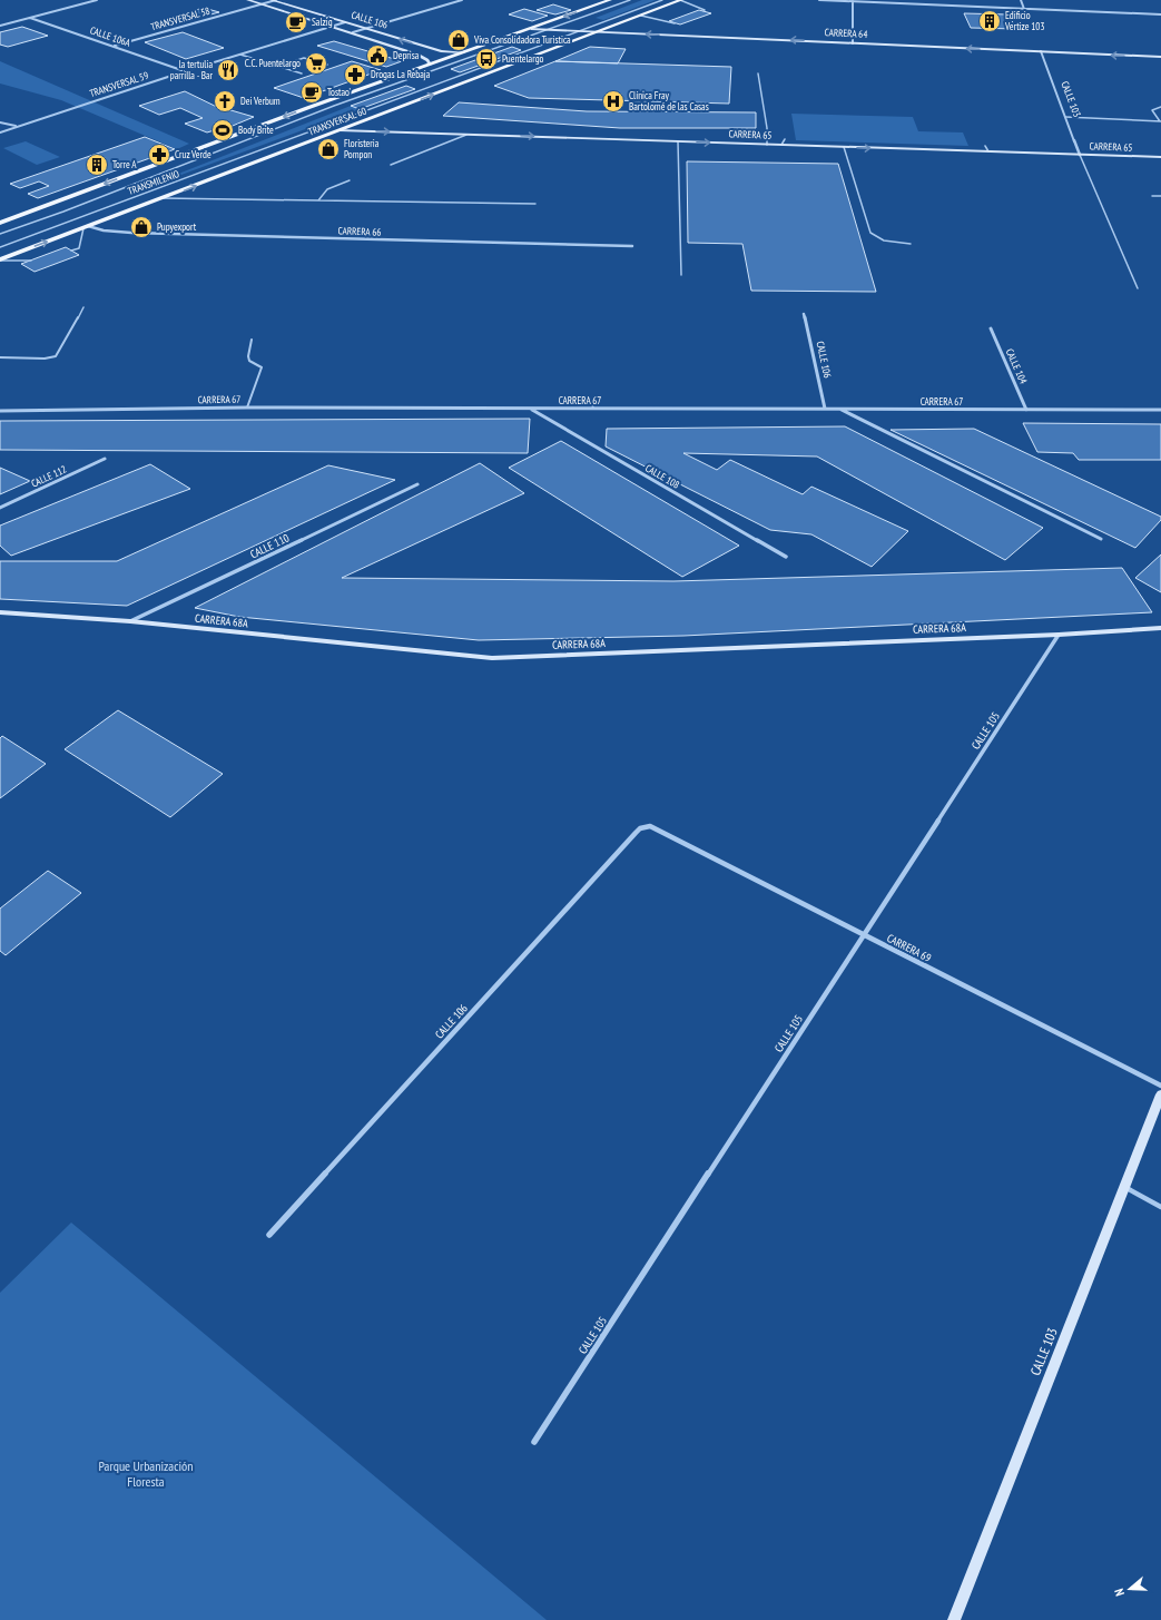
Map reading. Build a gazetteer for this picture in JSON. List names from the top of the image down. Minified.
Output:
{"streets":{"main road":["TRANSVERSAL 60"],"street":["TRANSVERSAL 58","CALLE 106","CARRERA 64","CALLE 106A","TRANSVERSAL 59","CALLE 103","CARRERA 65","CARRERA 66","CALLE 104","CARRERA 67","CALLE 112","CALLE 108","CALLE 110","CARRERA 68A","CALLE 105","CARRERA 69"],"lane":["TRANSMILENIO"]},"crossings":[["TRANSVERSAL 58","CALLE 106"],["TRANSVERSAL 58","CALLE 106A"],["CALLE 106","TRANSVERSAL 59"],["CALLE 106","TRANSVERSAL 60"],["CALLE 106","CARRERA 67"],["CALLE 106","CARRERA 69"],["CARRERA 64","CALLE 103"],["CARRERA 64","TRANSVERSAL 60"],["CARRERA 64","TRANSMILENIO"],["CALLE 106A","TRANSVERSAL 59"],["CALLE 103","CARRERA 65"],["TRANSVERSAL 60","CARRERA 65"],["TRANSVERSAL 60","CARRERA 66"],["CALLE 104","CARRERA 67"],["CARRERA 67","CALLE 108"],["CALLE 110","CARRERA 68A"],["CARRERA 68A","CALLE 105"],["CALLE 105","CARRERA 69"]],"one_way":["CARRERA 65"],"parks":["Parque Urbanización Floresta"],"places":{"building":["Edificio Vertize 103","Torre A"],"cafe":["Salzig","Tostao’"],"shop":["Viva Consolidadora Turistica","Floristeria Pompon","Pupyexport"],"public building":["Deprisa"],"bus stop":["Puentelargo"],"supermarket":["C.C. Puentelargo"],"restaurant":["la tertulia parrilla - Bar"],"pharmacy":["Drogas La Rebaja","Cruz Verde"],"church":["Dei Verbum"],"hospital":["Clínica Fray Bartolomé de las Casas"],"sports":["Body Brite"]},"north":"left"}
